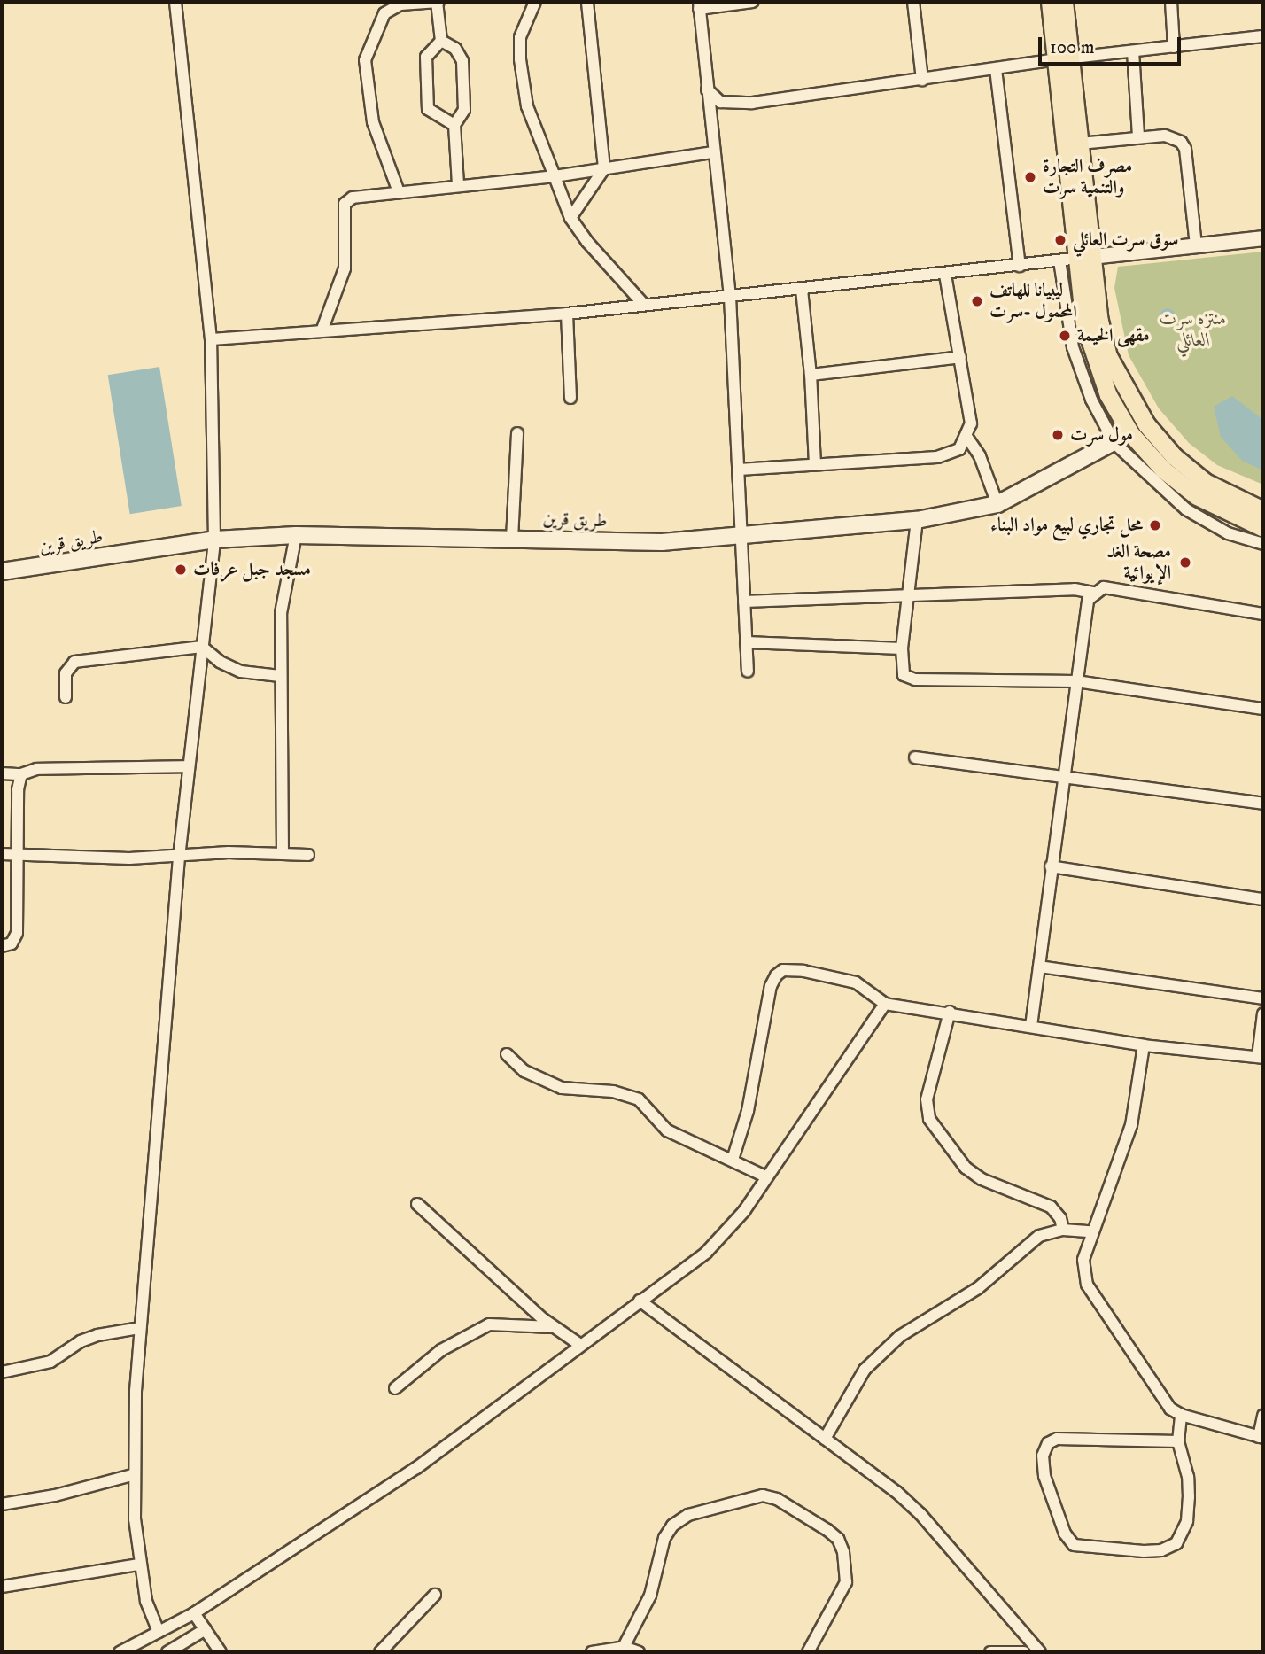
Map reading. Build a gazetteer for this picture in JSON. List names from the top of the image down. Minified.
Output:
{"streets":{"main road":["طريق قرين"]},"parks":["منتزه سرت العائلي"],"places":["مصرف التجارة والتنمية سرت","سوق سرت العائلي","ليبيانا للهاتف المحمول -سرت","مقهى الخيمة","مول سرت","محل تجاري لبيع مواد البناء","مصحة الغد الإيوائية","مسجد جبل عرفات"],"scale_bar":"100 m"}
